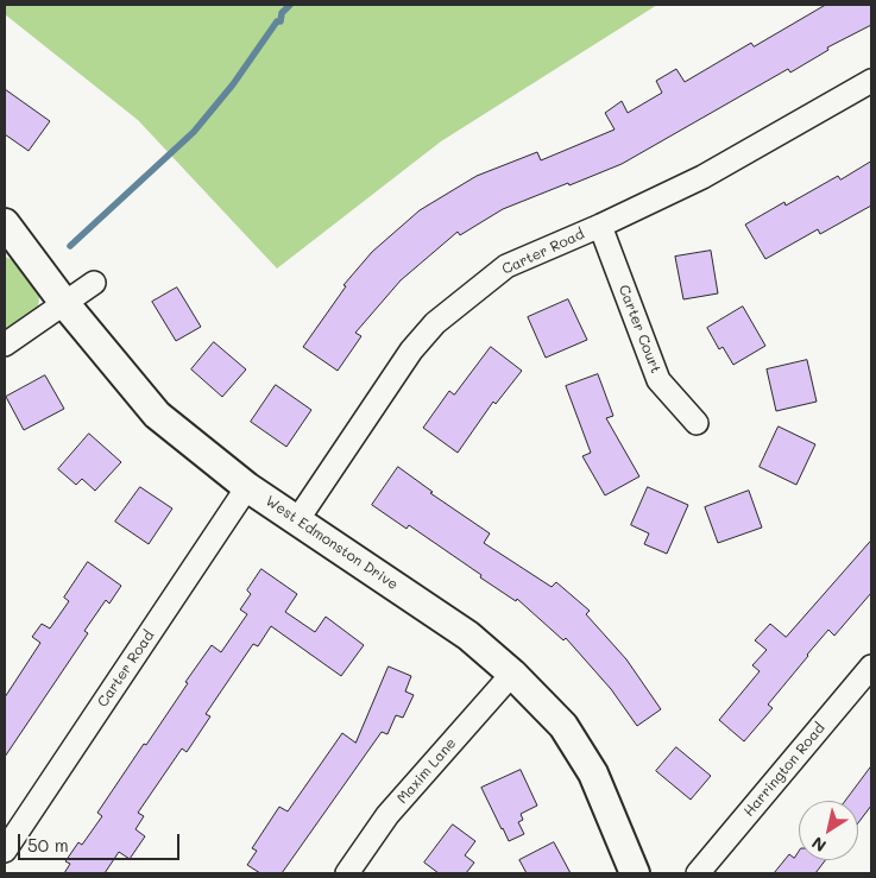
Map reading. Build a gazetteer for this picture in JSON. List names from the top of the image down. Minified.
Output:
{"streets":{"street":["Carter Road","Carter Court","West Edmonston Drive","Harrington Road","Maxim Lane"]},"crossings":[["Carter Road","Carter Court"],["Carter Road","West Edmonston Drive"],["West Edmonston Drive","Maxim Lane"]],"scale_bar":"50 m","north":"bottom left"}
